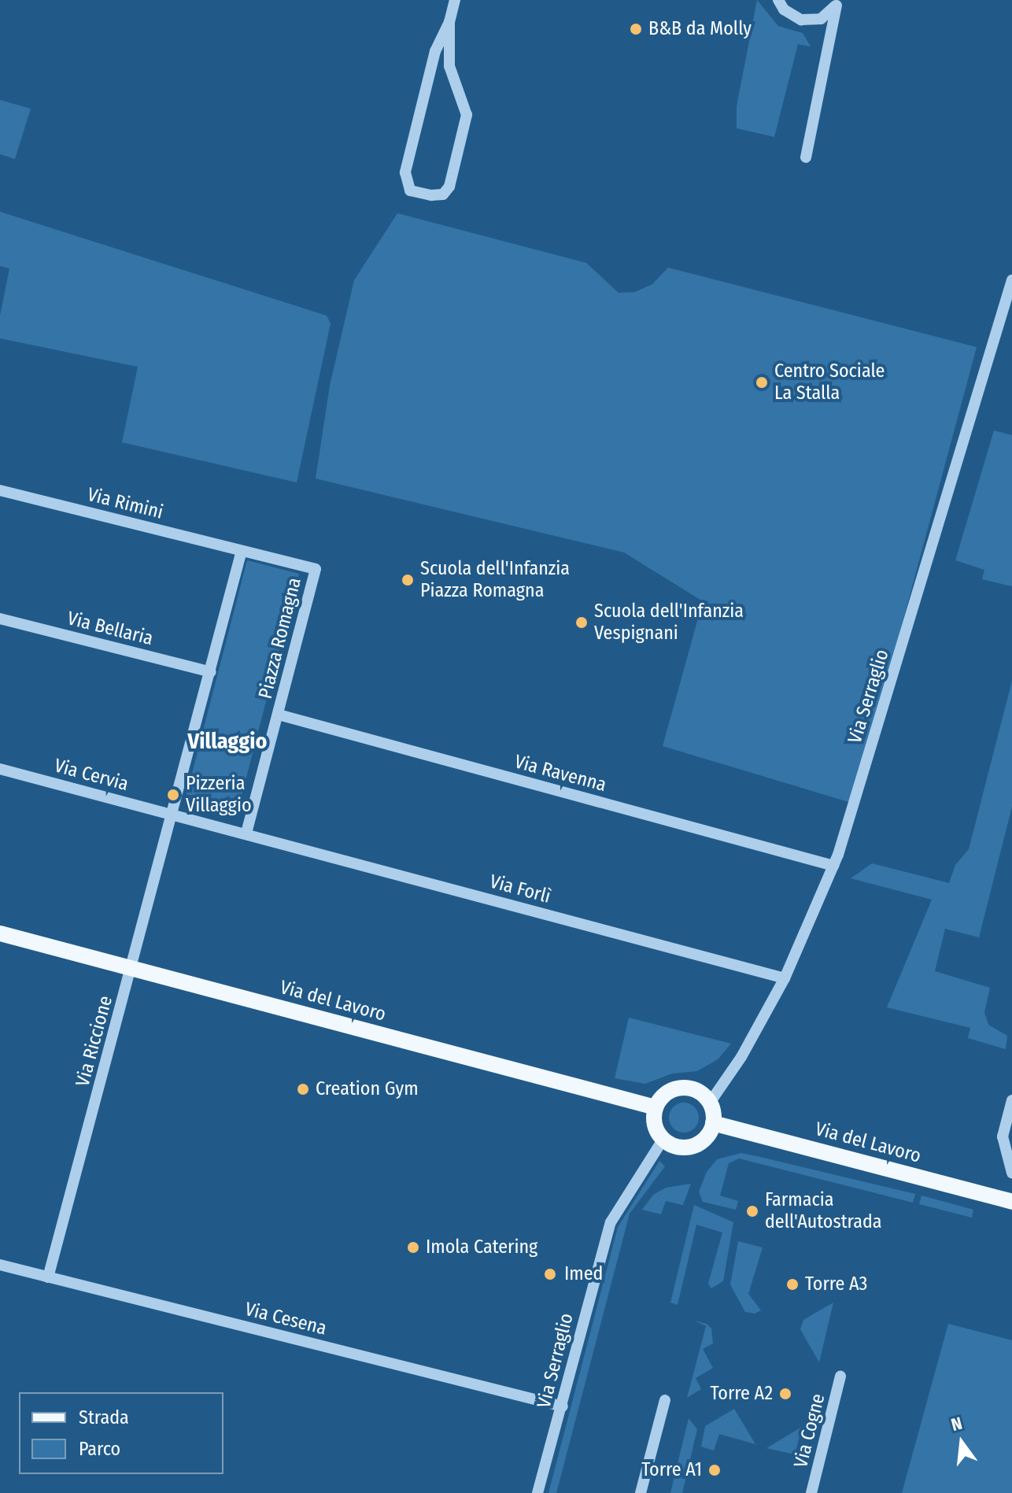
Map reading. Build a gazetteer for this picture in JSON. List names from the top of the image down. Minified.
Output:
{"streets":{"main road":["Via del Lavoro"],"street":["Via Rimini","Via Bellaria","Piazza Romagna","Via Serraglio","Via Ravenna","Via Cervia","Via Forlì","Via Riccione","Via Cesena","Via Cogne"]},"crossings":[["Via Rimini","Piazza Romagna"],["Piazza Romagna","Via Ravenna"],["Piazza Romagna","Via Forlì"],["Via Serraglio","Via Ravenna"],["Via Serraglio","Via Forlì"],["Via Serraglio","Via del Lavoro"],["Via Serraglio","Via Cesena"],["Via Cervia","Via Riccione"],["Via del Lavoro","Via Riccione"],["Via Riccione","Via Cesena"]],"districts":["Villaggio"],"places":["B&B da Molly","Centro Sociale La Stalla","Scuola dell'Infanzia Piazza Romagna","Scuola dell'Infanzia Vespignani","Pizzeria Villaggio","Creation Gym","Farmacia dell'Autostrada","Imola Catering","Imed","Torre A3","Torre A2","Torre A1"],"legend":["Strada","Parco"],"north":"top"}
